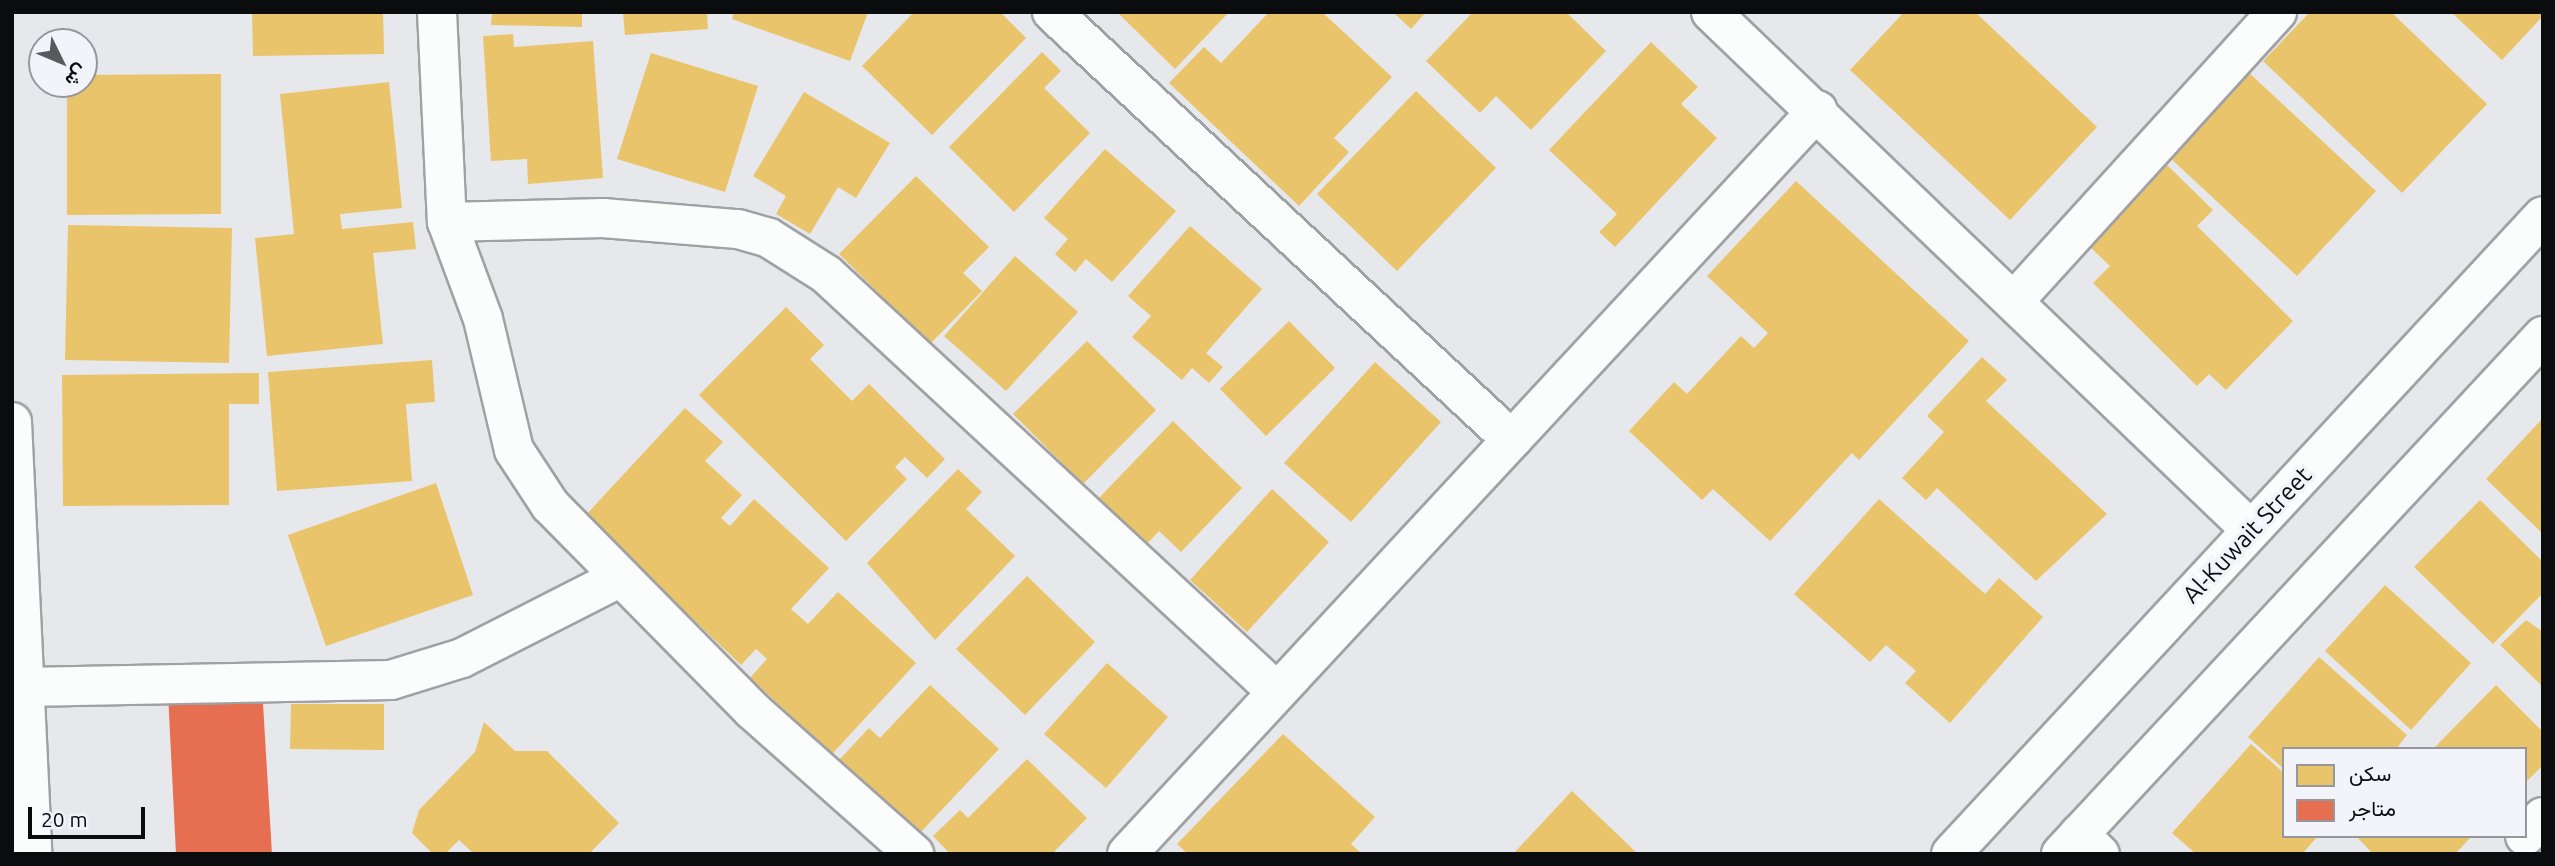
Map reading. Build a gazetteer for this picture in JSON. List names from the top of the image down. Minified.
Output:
{"streets":{"street":["Al-Kuwait Street"]},"legend":["سكن","متاجر"],"scale_bar":"20 m","north":"bottom right"}
